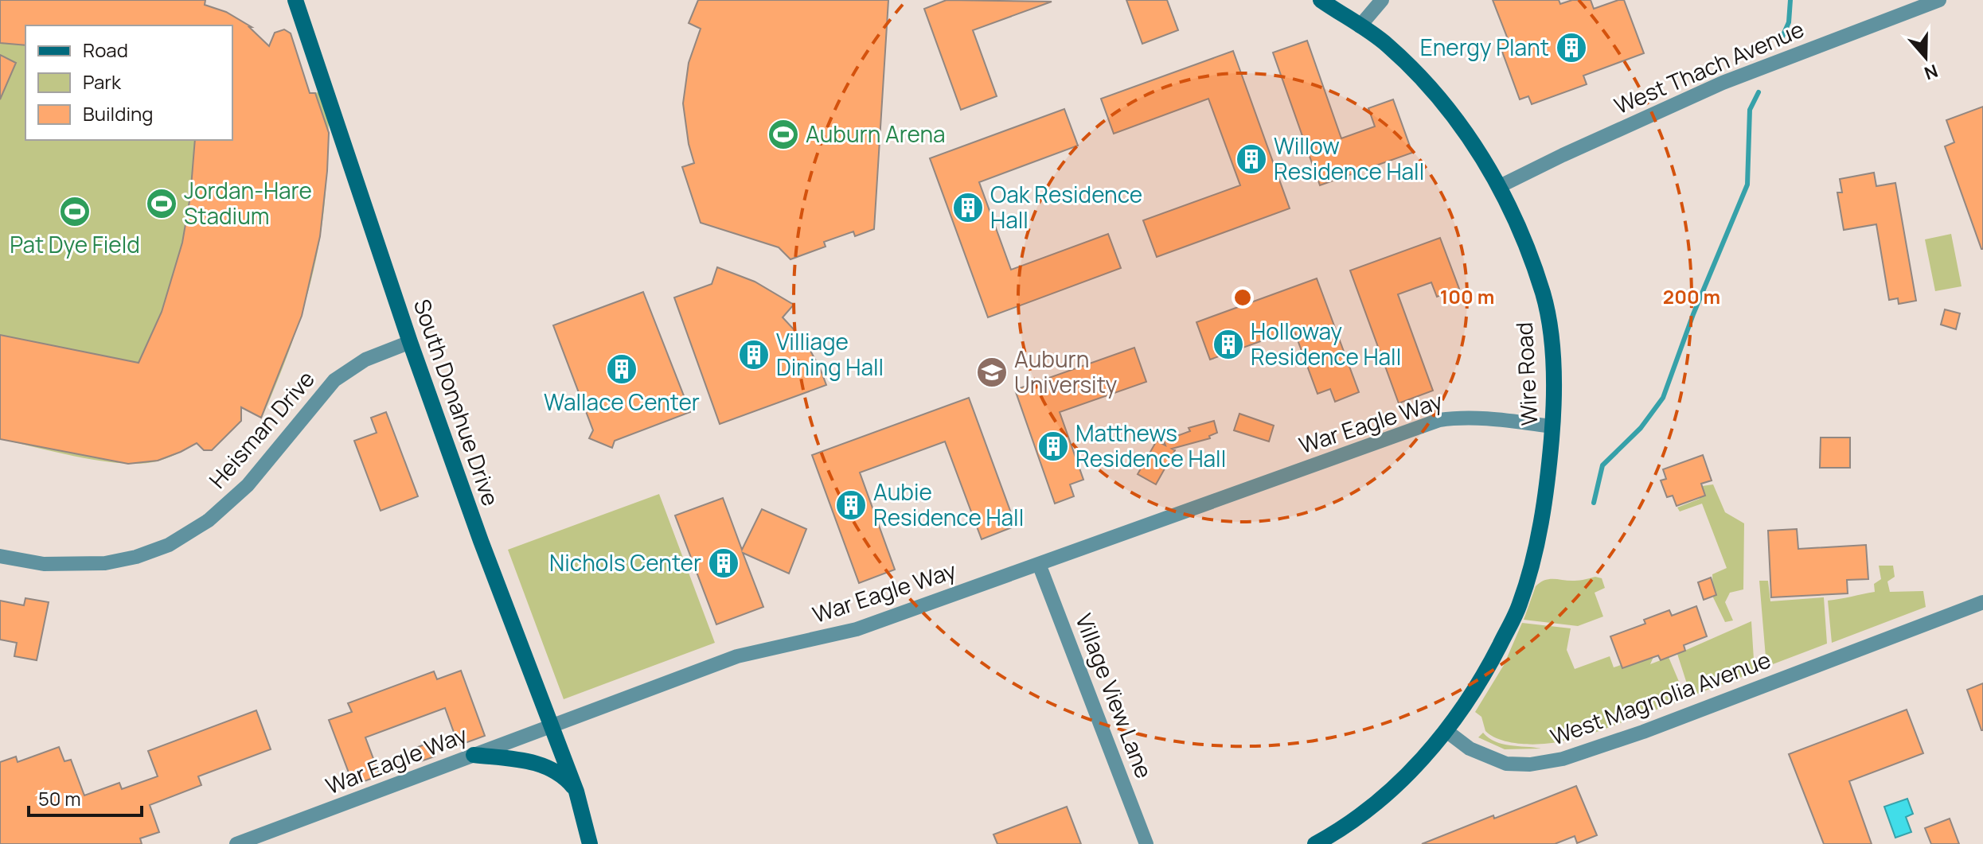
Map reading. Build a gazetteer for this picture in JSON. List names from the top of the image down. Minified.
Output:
{"streets":{"street":["West Thach Avenue","Wire Road","South Donahue Drive","War Eagle Way","Heisman Drive","Village View Lane","West Magnolia Avenue"]},"crossings":[["West Thach Avenue","Wire Road"],["Wire Road","War Eagle Way"],["Wire Road","West Magnolia Avenue"],["South Donahue Drive","War Eagle Way"],["South Donahue Drive","Heisman Drive"],["War Eagle Way","Village View Lane"]],"places":{"building":["Energy Plant","Willow Residence Hall","Oak Residence Hall","Holloway Residence Hall","Villiage Dining Hall","Wallace Center","Matthews Residence Hall","Aubie Residence Hall","Nichols Center"],"sports":["Auburn Arena","Jordan-Hare Stadium","Pat Dye Field"],"school or university":["Auburn University"]},"legend":["Road","Park","Building"],"scale_bar":"50 m","north":"bottom","rings":["100 m","200 m"]}
